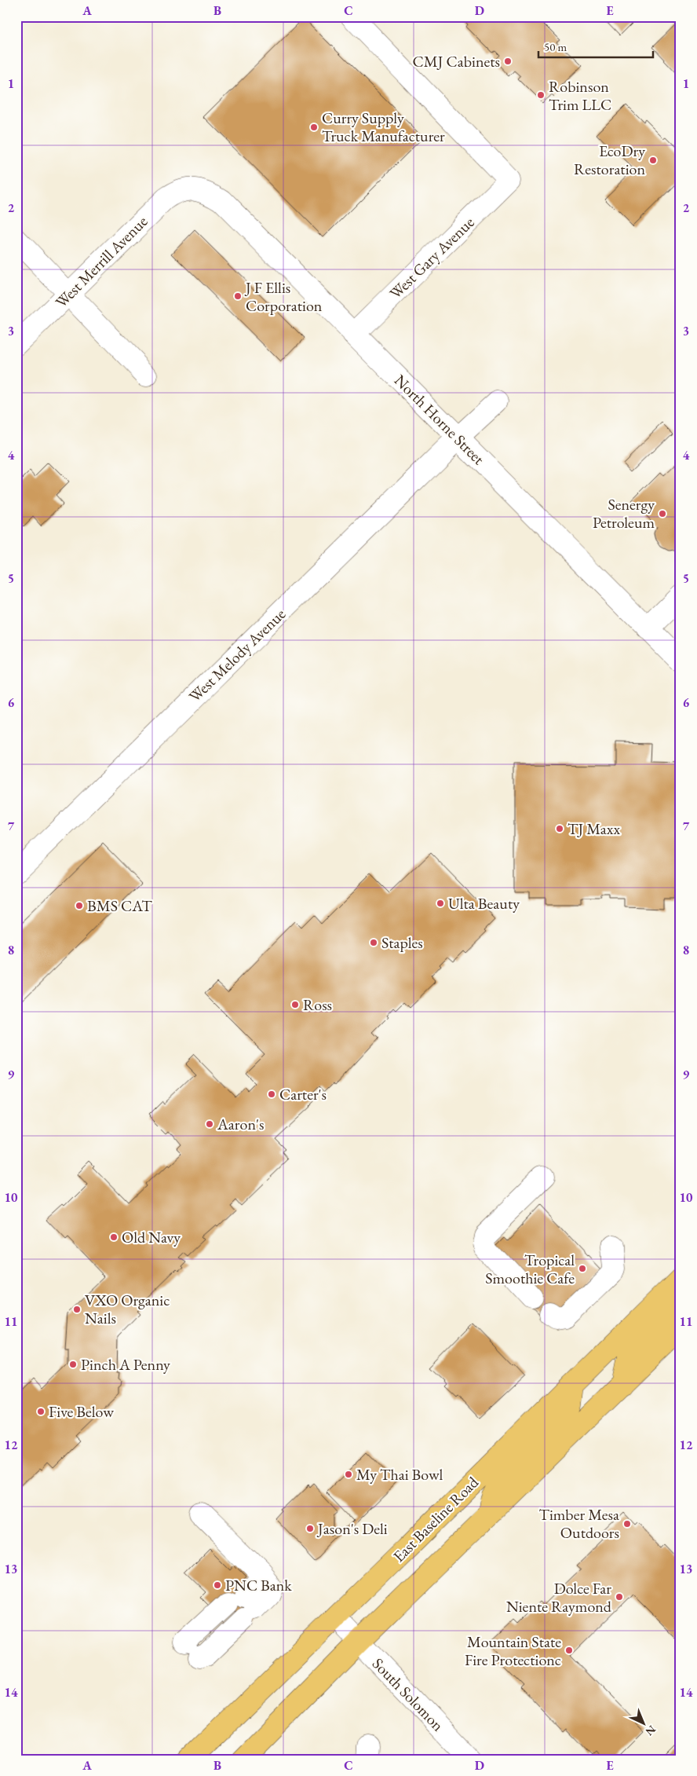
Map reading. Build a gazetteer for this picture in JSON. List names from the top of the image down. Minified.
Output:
{"streets":{"main road":["East Baseline Road"],"street":["West Gary Avenue","West Merrill Avenue","North Horne Street","West Melody Avenue","South Solomon"]},"crossings":[["West Gary Avenue","North Horne Street"],["West Merrill Avenue","North Horne Street"],["North Horne Street","West Melody Avenue"]],"places":["CMJ Cabinets","Robinson Trim LLC","Curry Supply Truck Manufacturer","EcoDry Restoration","J F Ellis Corporation","Senergy Petroleum","TJ Maxx","Ulta Beauty","BMS CAT","Staples","Ross","Carter's","Aaron's","Old Navy","Tropical Smoothie Cafe","VXO Organic Nails","Pinch A Penny","Five Below","My Thai Bowl","Timber Mesa Outdoors","Jason's Deli","PNC Bank","Dolce Far Niente Raymond","Mountain State Fire Protectionc"],"scale_bar":"50 m","north":"bottom right","grid":{"columns":["A","B","C","D","E"],"rows":["1","2","3","4","5","6","7","8","9","10","11","12","13","14"]}}
